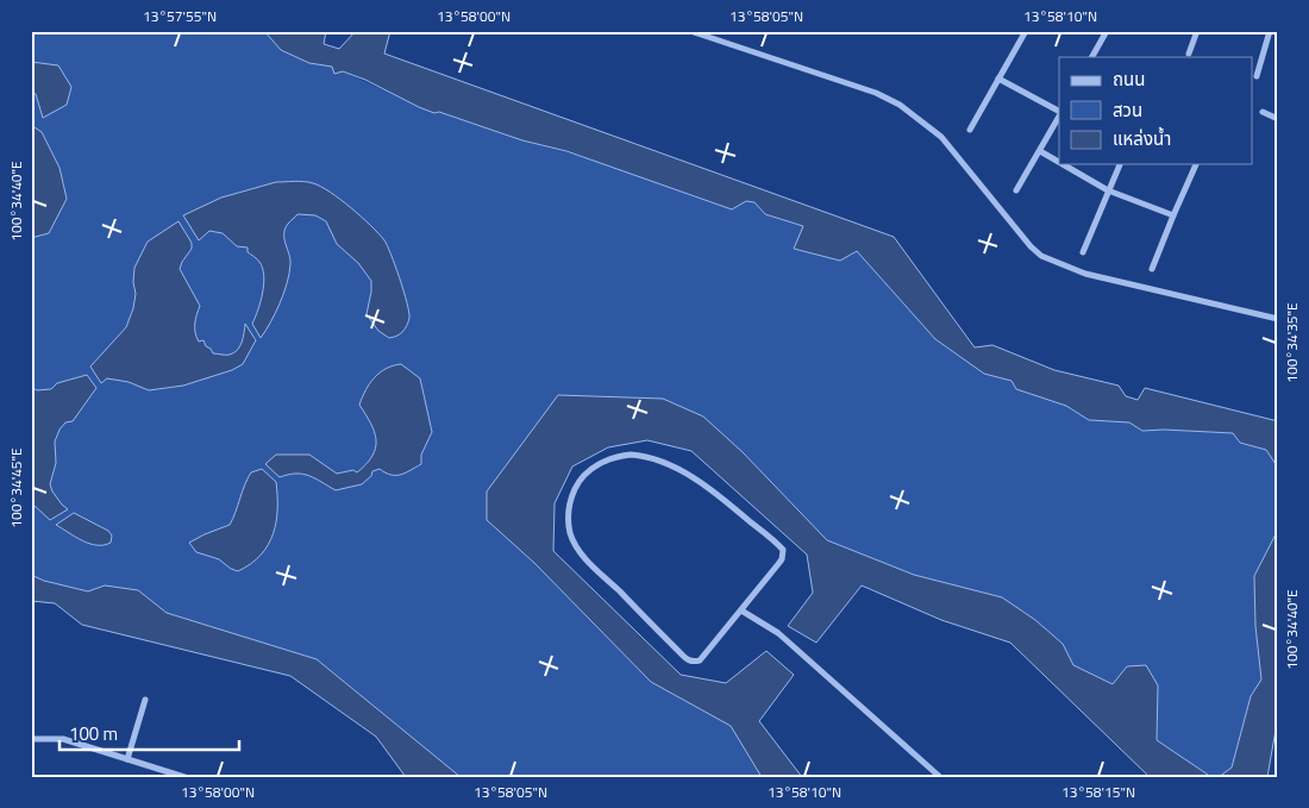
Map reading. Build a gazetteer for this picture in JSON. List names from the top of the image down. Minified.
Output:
{"legend":["ถนน","สวน","แหล่งน้ำ"],"scale_bar":"100 m","coordinates":["13°57'55\"N","13°58'00\"N","13°58'05\"N","13°58'10\"N","100°34'40\"E","100°34'35\"E","100°34'45\"E","13°58'15\"N"]}
